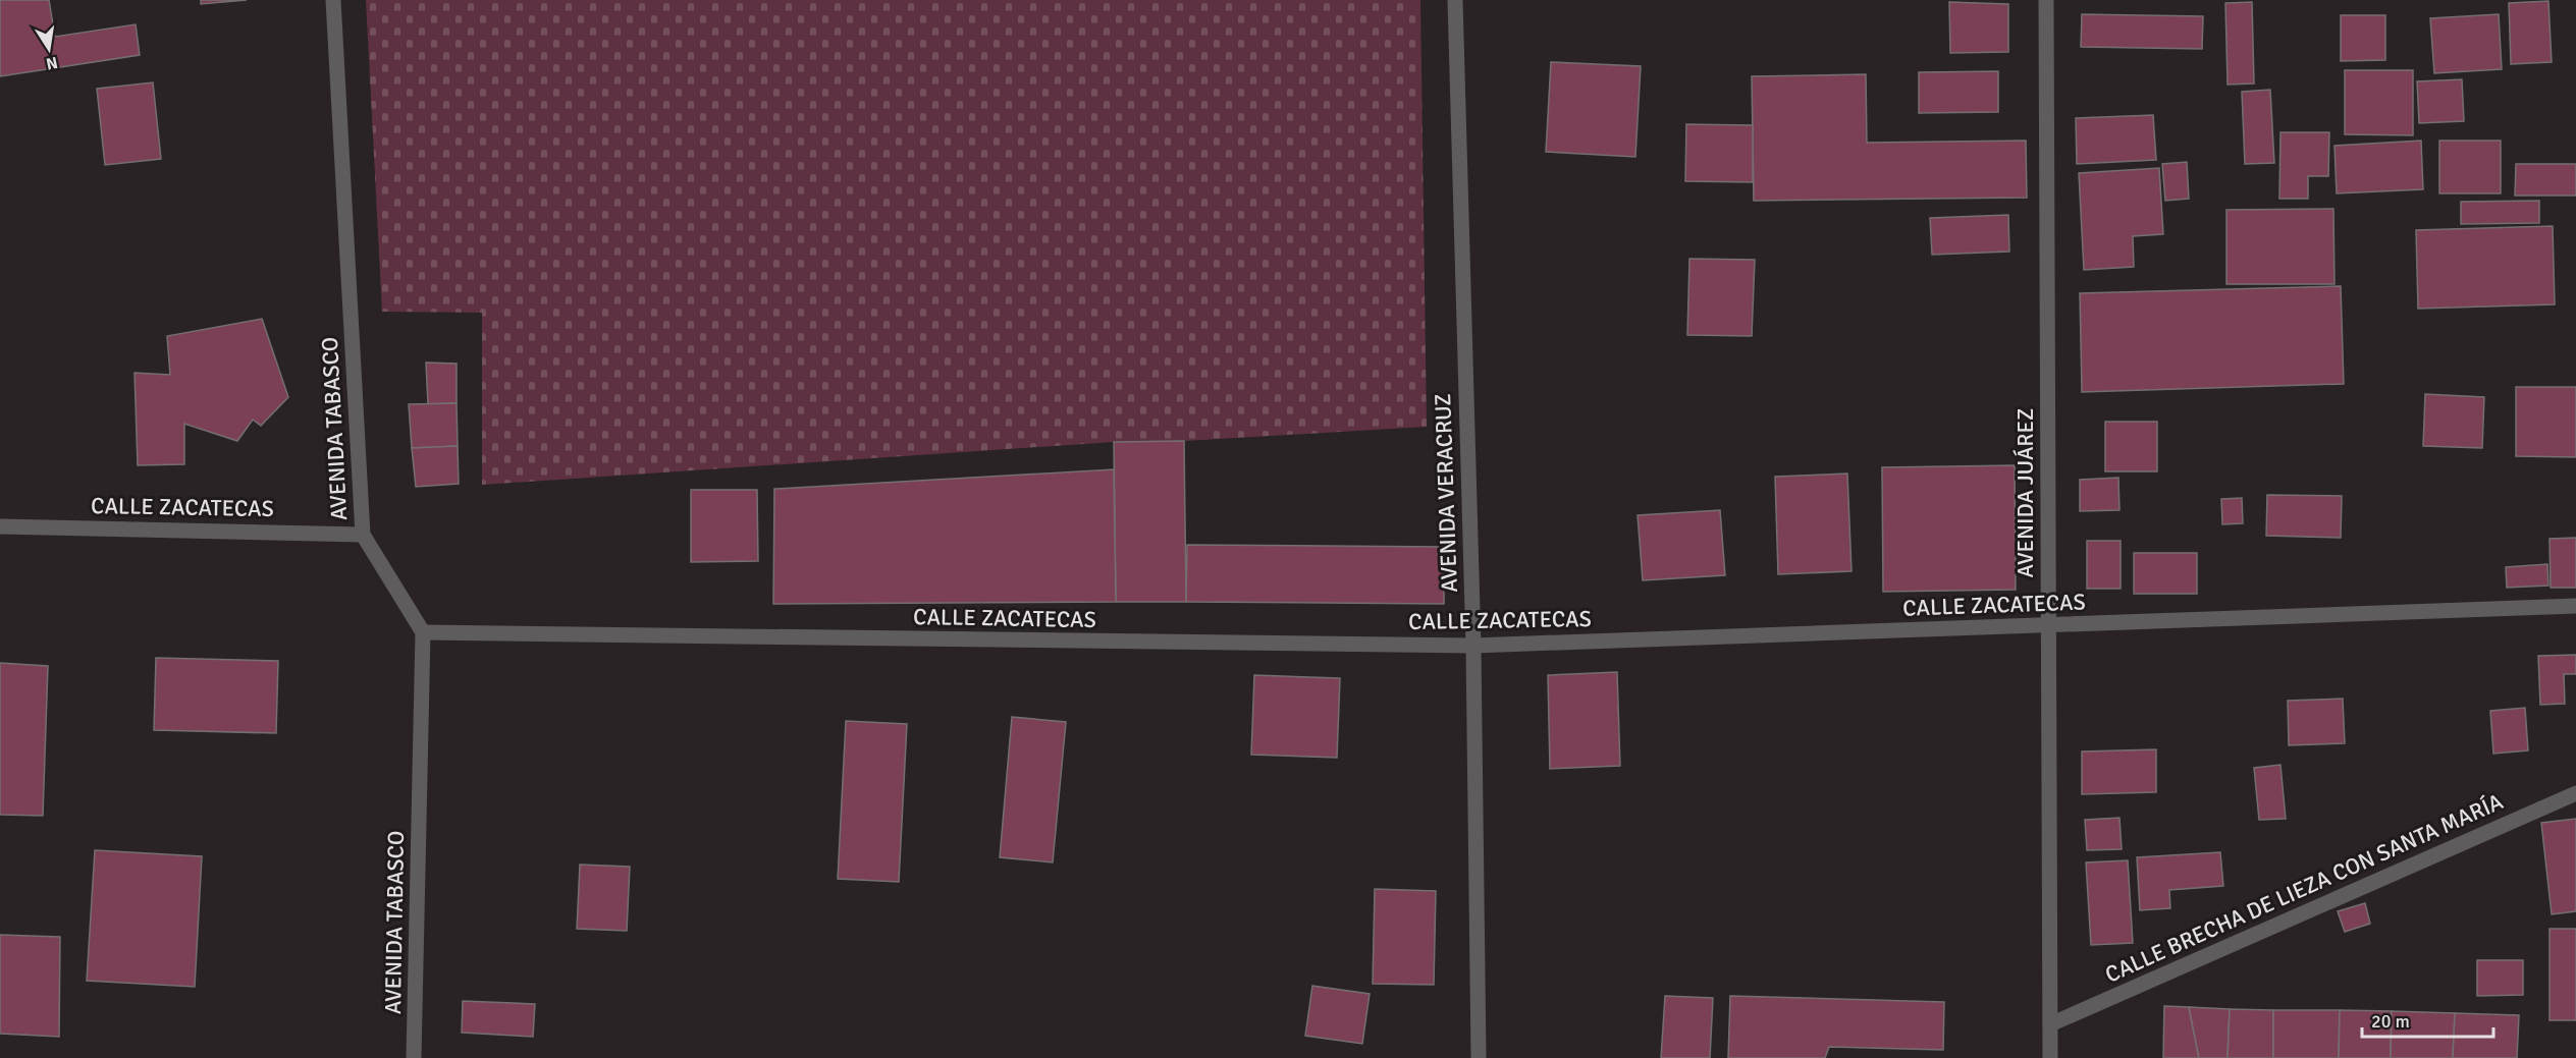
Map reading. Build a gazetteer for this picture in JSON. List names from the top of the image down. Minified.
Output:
{"streets":{"street":["AVENIDA TABASCO","AVENIDA VERACRUZ","AVENIDA JUÁREZ","CALLE ZACATECAS","CALLE BRECHA DE LIEZA CON SANTA MARÍA"]},"crossings":[["AVENIDA TABASCO","CALLE ZACATECAS"],["AVENIDA VERACRUZ","CALLE ZACATECAS"],["AVENIDA JUÁREZ","CALLE ZACATECAS"],["AVENIDA JUÁREZ","CALLE BRECHA DE LIEZA CON SANTA MARÍA"]],"scale_bar":"20 m","north":"bottom"}
